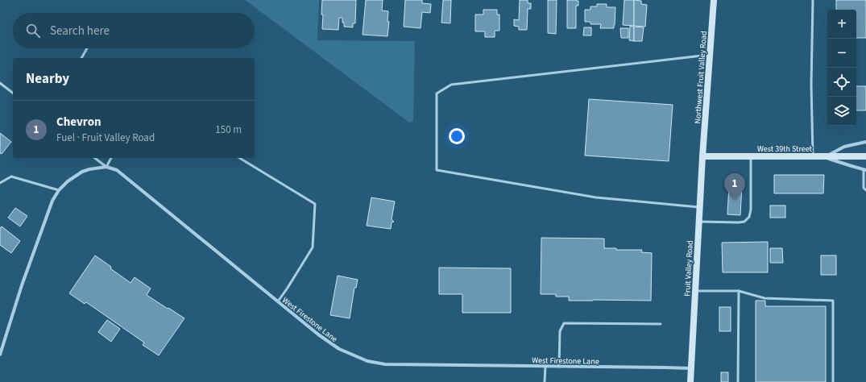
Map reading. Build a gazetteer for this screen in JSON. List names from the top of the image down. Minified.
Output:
{"streets":{"main road":["Northwest Fruit Valley Road","West 39th Street","Fruit Valley Road"],"street":["West Firestone Lane"]},"crossings":[["Northwest Fruit Valley Road","West 39th Street"],["Northwest Fruit Valley Road","Fruit Valley Road"],["West 39th Street","Fruit Valley Road"],["Fruit Valley Road","West Firestone Lane"]],"page":{"map_buttons":["+","−"],"search":"Search here","heading":"Nearby","list":[{"mark":"1","name":"Chevron","note":"Fuel · Fruit Valley Road","value":"150 m"}],"pins":"1"}}
